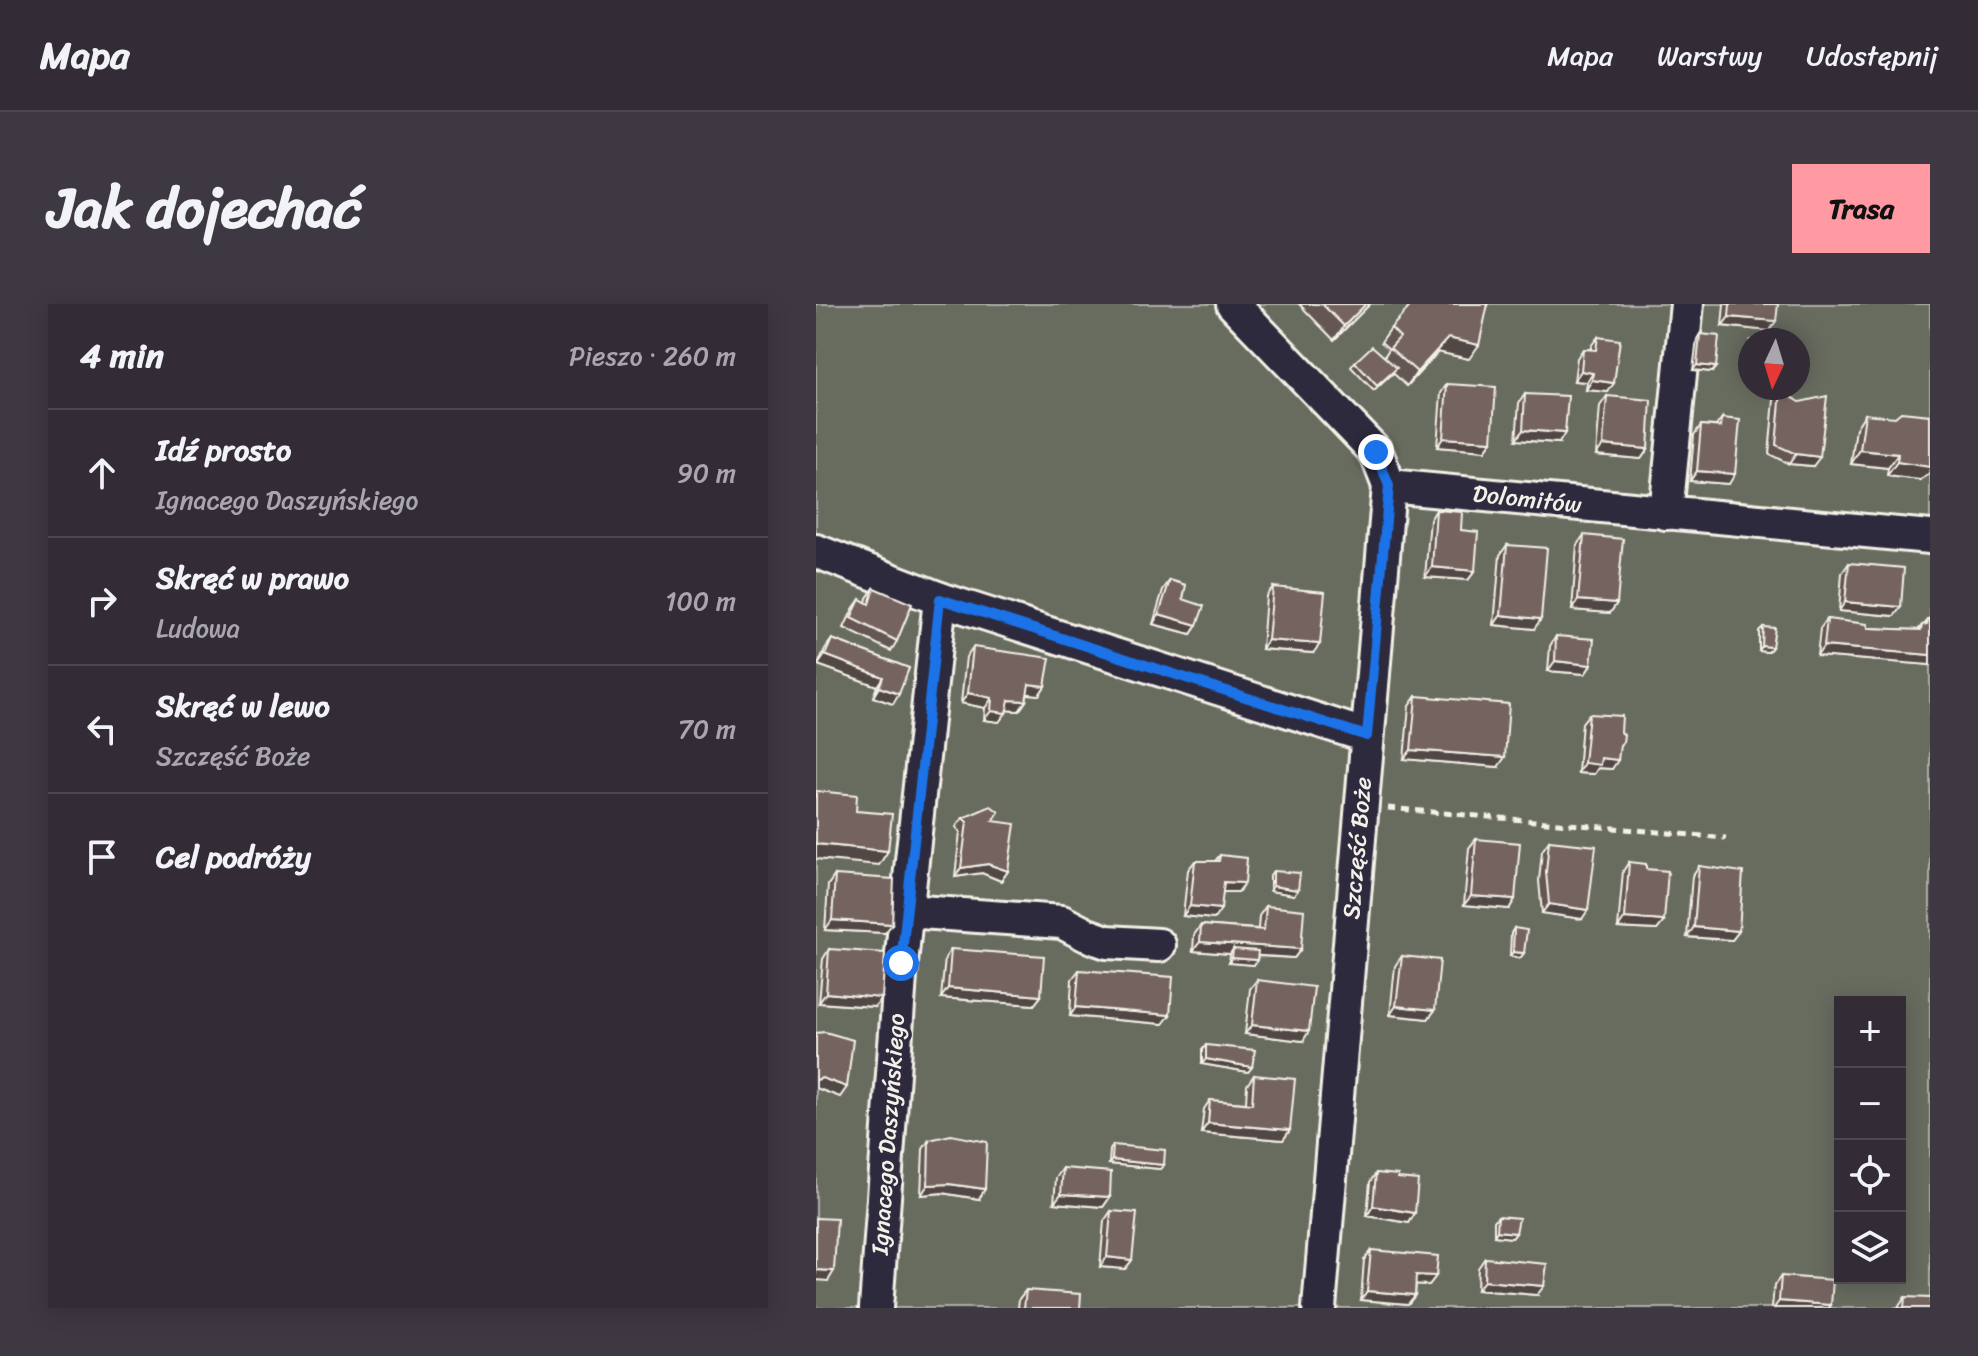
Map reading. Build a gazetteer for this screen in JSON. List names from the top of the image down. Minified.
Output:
{"streets":{"street":["Dolomitów","Szczęść Boże","Ignacego Daszyńskiego"]},"crossings":[["Dolomitów","Szczęść Boże"]],"north":"bottom","page":{"header":"Mapa","nav":["Mapa","Warstwy","Udostępnij"],"title":"Jak dojechać","buttons":"Trasa","heading":["4 min","Pieszo · 260 m"],"list":[["Idź prosto","Ignacego Daszyńskiego","90 m"],["Skręć w prawo","Ludowa","100 m"],["Skręć w lewo","Szczęść Boże","70 m"],"Cel podróży"],"map_buttons":["+","−"]}}
